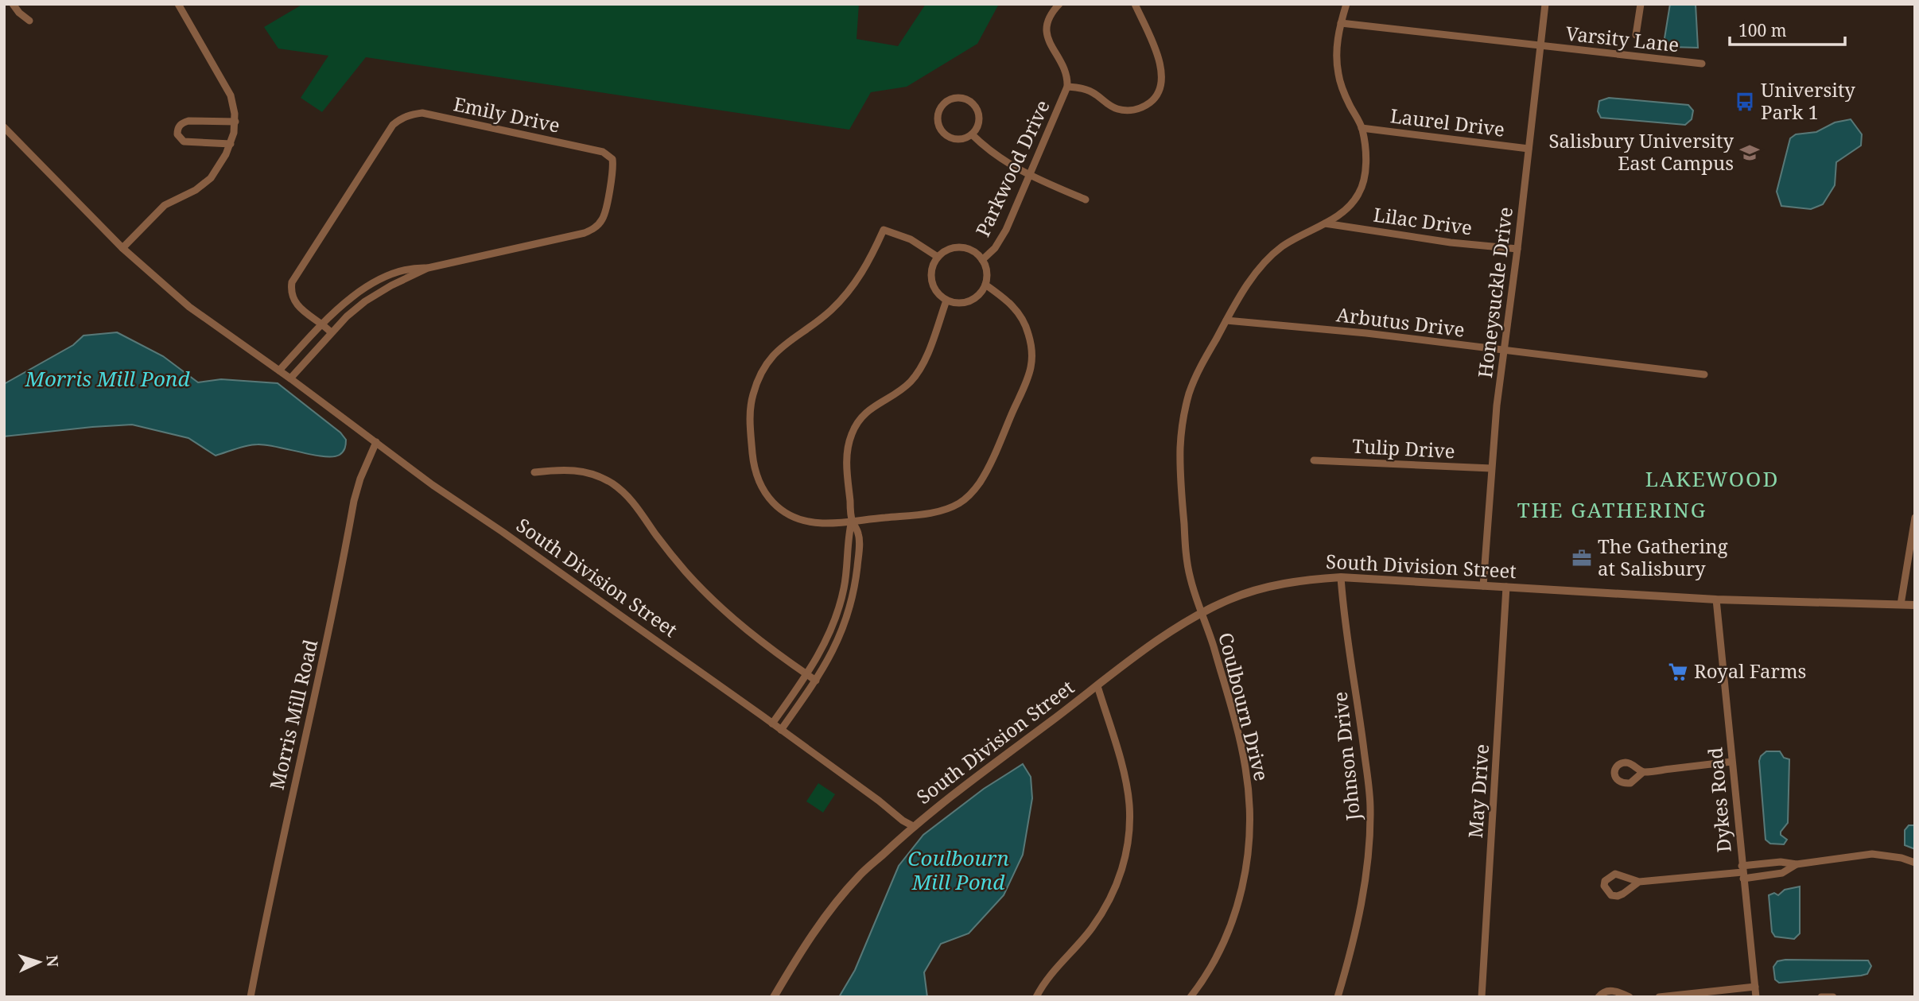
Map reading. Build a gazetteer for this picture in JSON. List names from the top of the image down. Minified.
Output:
{"streets":{"street":["Varsity Lane","Emily Drive","Laurel Drive","Parkwood Drive","Lilac Drive","Honeysuckle Drive","Arbutus Drive","Tulip Drive","South Division Street","Coulbourn Drive","Morris Mill Road","Johnson Drive","May Drive","Dykes Road"]},"crossings":[["Varsity Lane","Honeysuckle Drive"],["Emily Drive","South Division Street"],["Laurel Drive","Honeysuckle Drive"],["Laurel Drive","Coulbourn Drive"],["Lilac Drive","Honeysuckle Drive"],["Lilac Drive","Coulbourn Drive"],["Honeysuckle Drive","Arbutus Drive"],["Honeysuckle Drive","Tulip Drive"],["Honeysuckle Drive","South Division Street"],["Arbutus Drive","Coulbourn Drive"],["South Division Street","Coulbourn Drive"],["South Division Street","Morris Mill Road"],["South Division Street","Johnson Drive"],["South Division Street","May Drive"],["South Division Street","Dykes Road"]],"districts":["LAKEWOOD","THE GATHERING"],"water":["Morris Mill Pond","Coulbourn Mill Pond"],"places":{"bus stop":["University Park 1"],"school or university":["Salisbury University East Campus"],"office":["The Gathering at Salisbury"],"supermarket":["Royal Farms"]},"scale_bar":"100 m","north":"right"}
